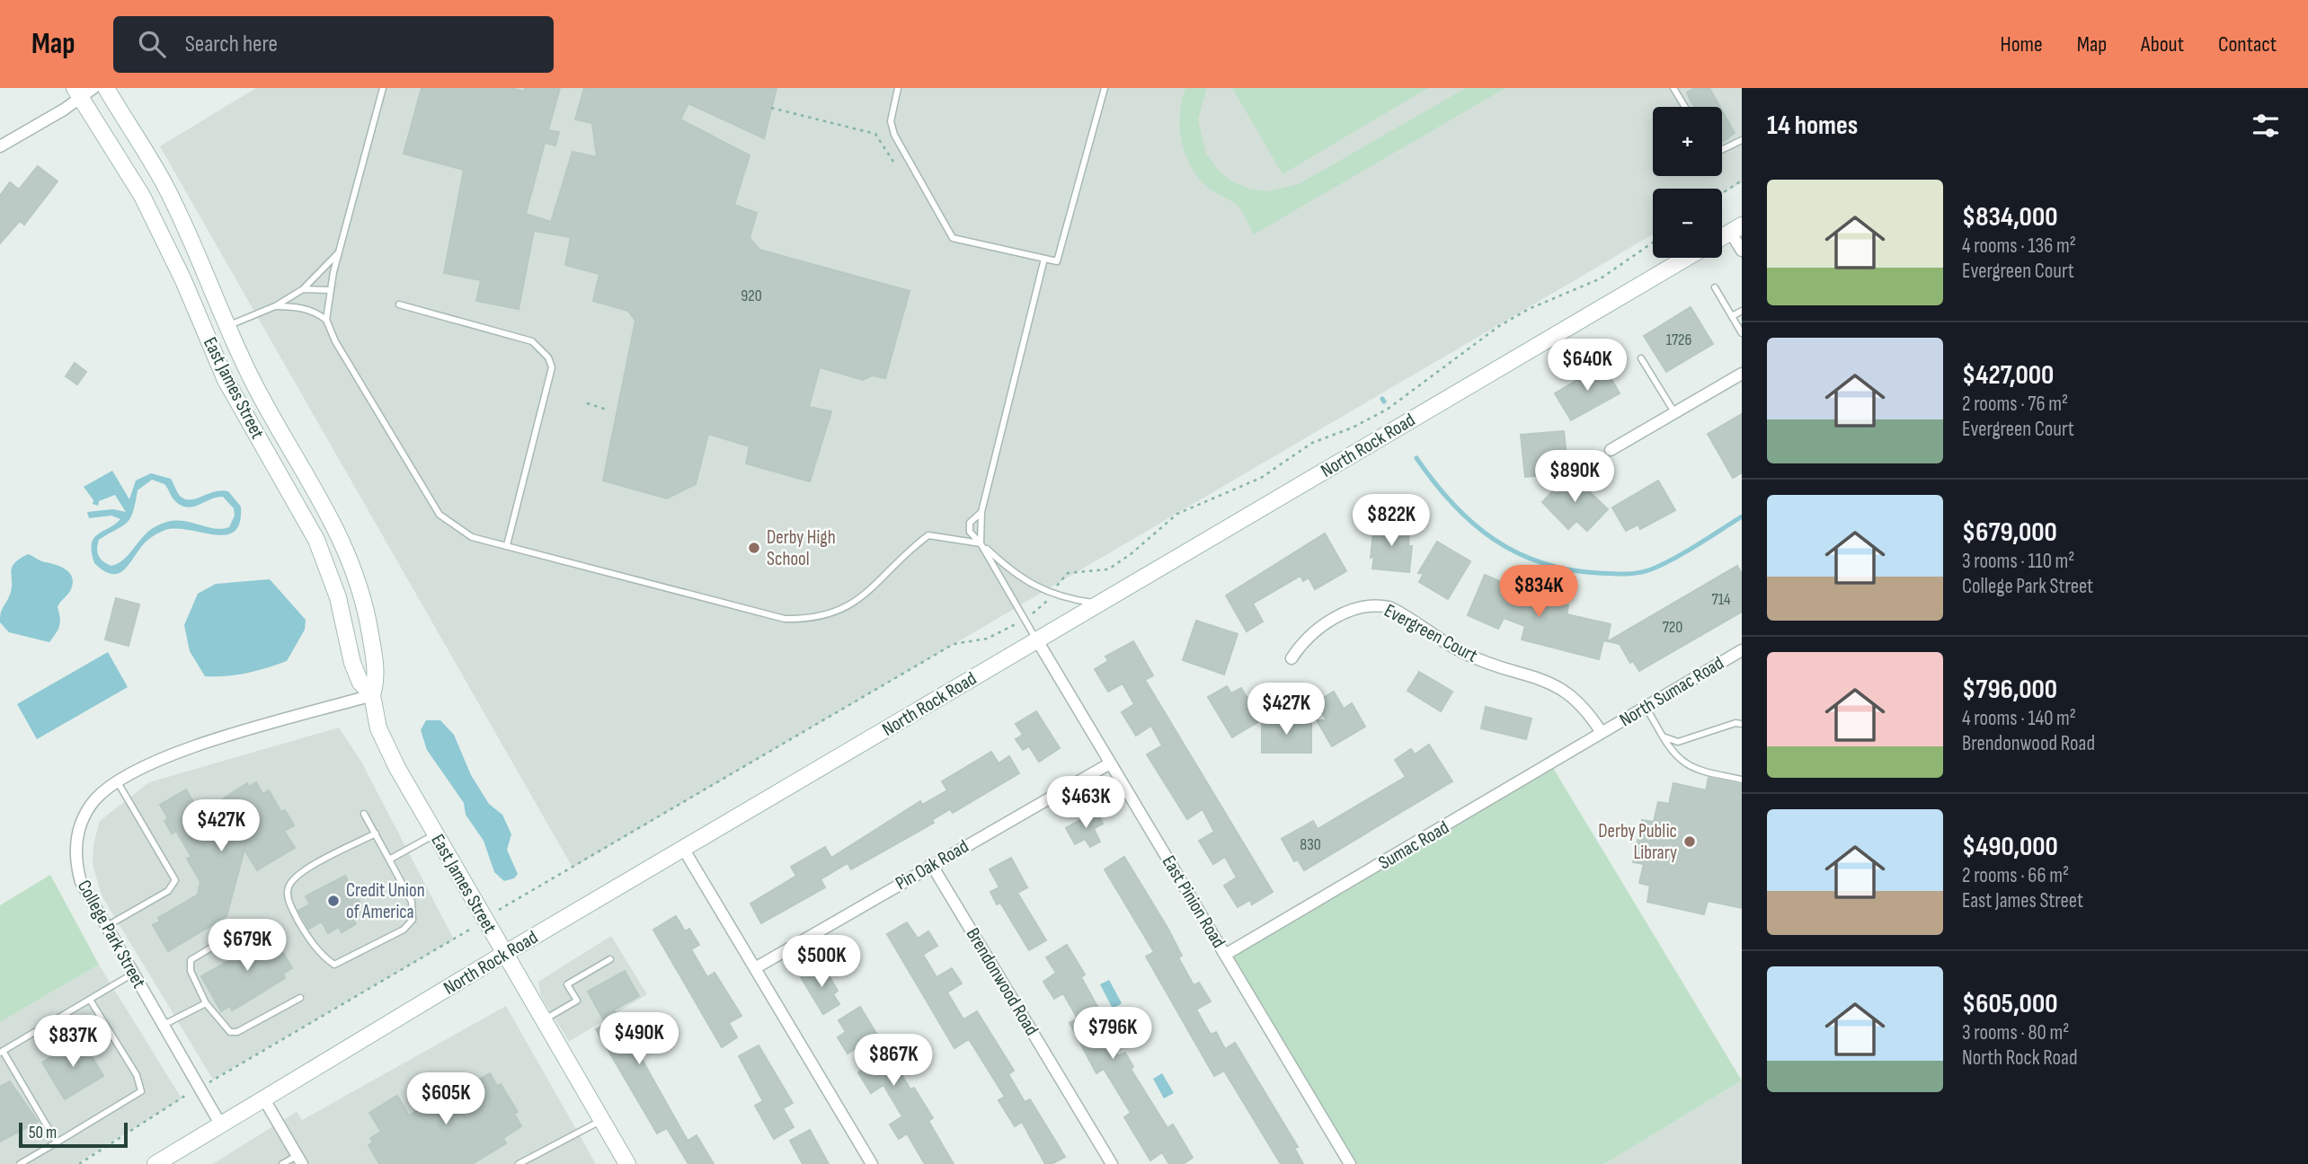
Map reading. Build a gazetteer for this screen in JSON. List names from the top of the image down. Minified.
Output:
{"streets":{"street":["East James Street","North Rock Road","Evergreen Court","North Sumac Road","Sumac Road","Pin Oak Road","East Pinion Road","College Park Street","Brendonwood Road"]},"crossings":[["East James Street","North Rock Road"],["East James Street","College Park Street"],["North Rock Road","East Pinion Road"],["North Rock Road","College Park Street"],["Evergreen Court","North Sumac Road"],["Evergreen Court","Sumac Road"],["North Sumac Road","Sumac Road"],["Sumac Road","East Pinion Road"],["Pin Oak Road","East Pinion Road"],["Pin Oak Road","Brendonwood Road"]],"places":["Derby High School","Derby Public Library","Credit Union of America"],"house_numbers":["920","1726","714","720","830"],"scale_bar":"50 m","page":{"header":"Map","search":"Search here","nav":["Home","Map","About","Contact"],"heading":"14 homes","map_buttons":["+","−"],"list":[{"name":"$834,000","note":"4 rooms · 136 m² · Evergreen Court"},{"name":"$427,000","note":"2 rooms · 76 m² · Evergreen Court"},{"name":"$679,000","note":"3 rooms · 110 m² · College Park Street"},{"name":"$796,000","note":"4 rooms · 140 m² · Brendonwood Road"},{"name":"$490,000","note":"2 rooms · 66 m² · East James Street"},{"name":"$605,000","note":"3 rooms · 80 m² · North Rock Road"}],"price":["$640K","$890K","$822K","$834K","$427K","$463K","$427K","$679K","$500K","$796K","$490K","$837K","$867K","$605K"],"scale":"50 m"}}
